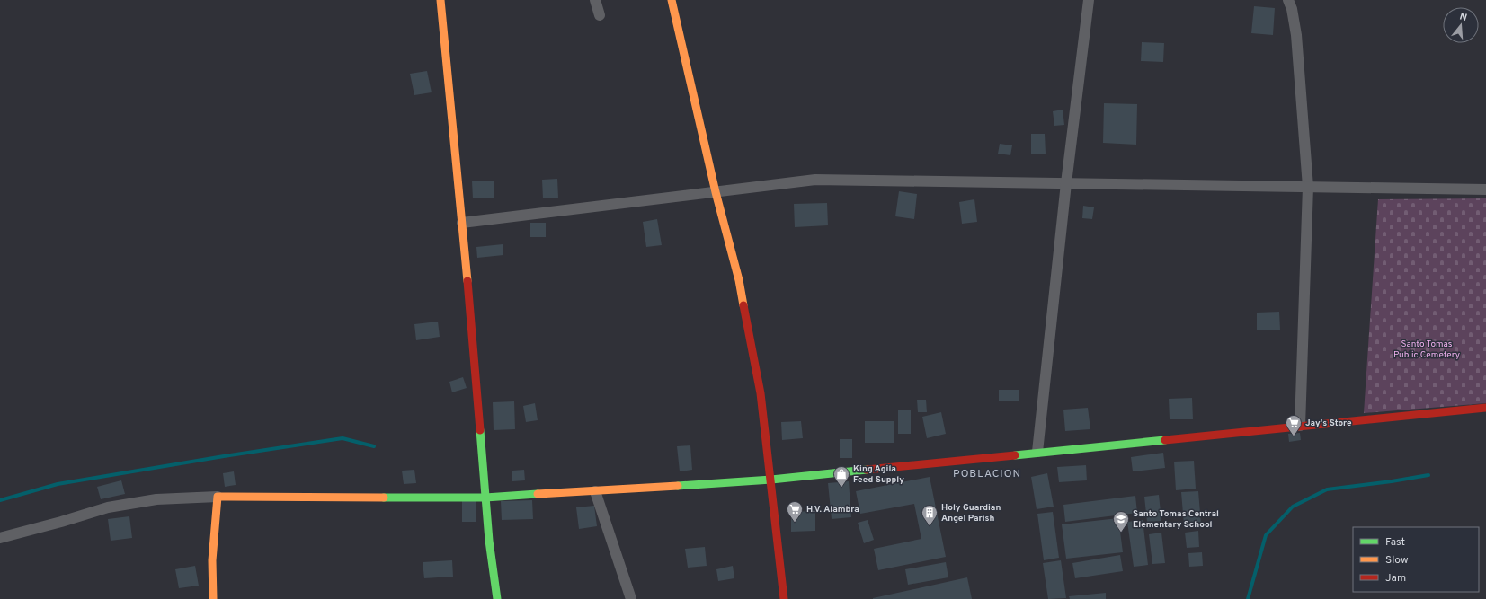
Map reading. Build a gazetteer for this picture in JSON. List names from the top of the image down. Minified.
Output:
{"districts":["POBLACION"],"parks":["Santo Tomas Public Cemetery"],"places":{"supermarket":["Jay's Store","H.V. Alambra"],"shop":["King Agila Feed Supply"],"building":["Holy Guardian Angel Parish"],"school or university":["Santo Tomas Central Elementary School"]},"legend":["Fast","Slow","Jam"],"north":"top"}
